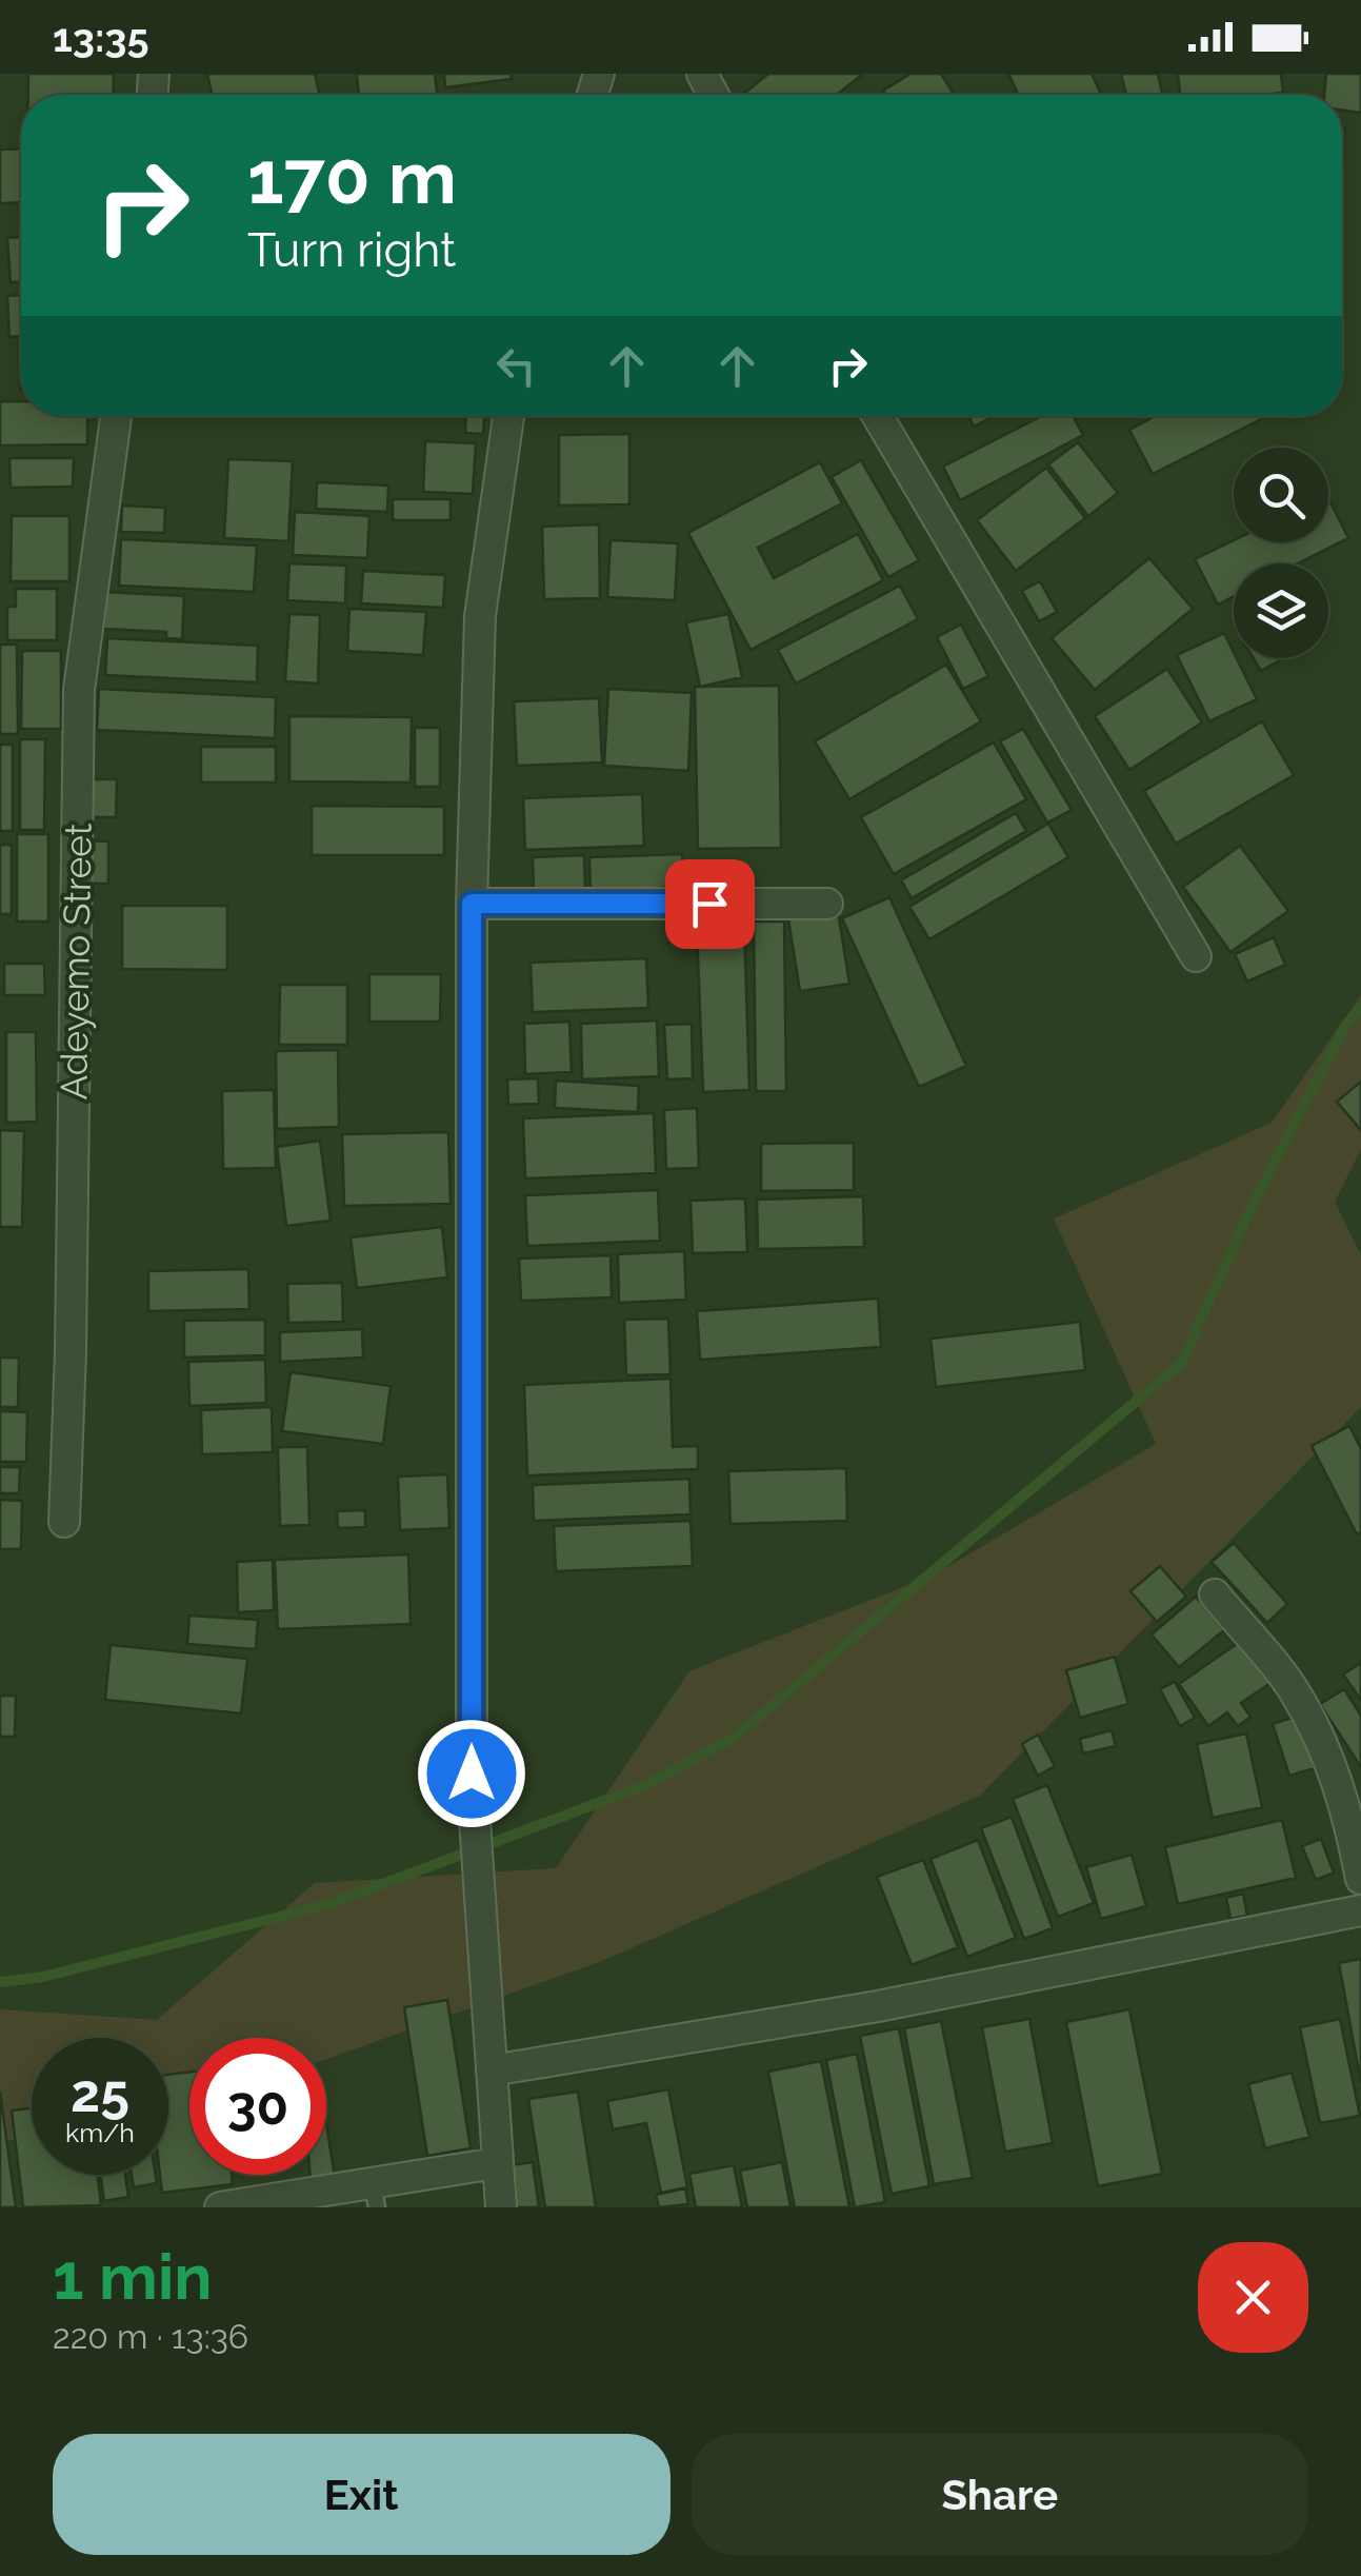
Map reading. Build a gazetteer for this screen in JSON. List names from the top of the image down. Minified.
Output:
{"streets":{"street":["Adeyemo Street"]},"page":{"status":"13:35","turn":["170 m","Turn right"],"speed":"25 km/h","limit":"30","heading":["1 min","220 m · 13:36"],"buttons":["Exit","Share"]}}
